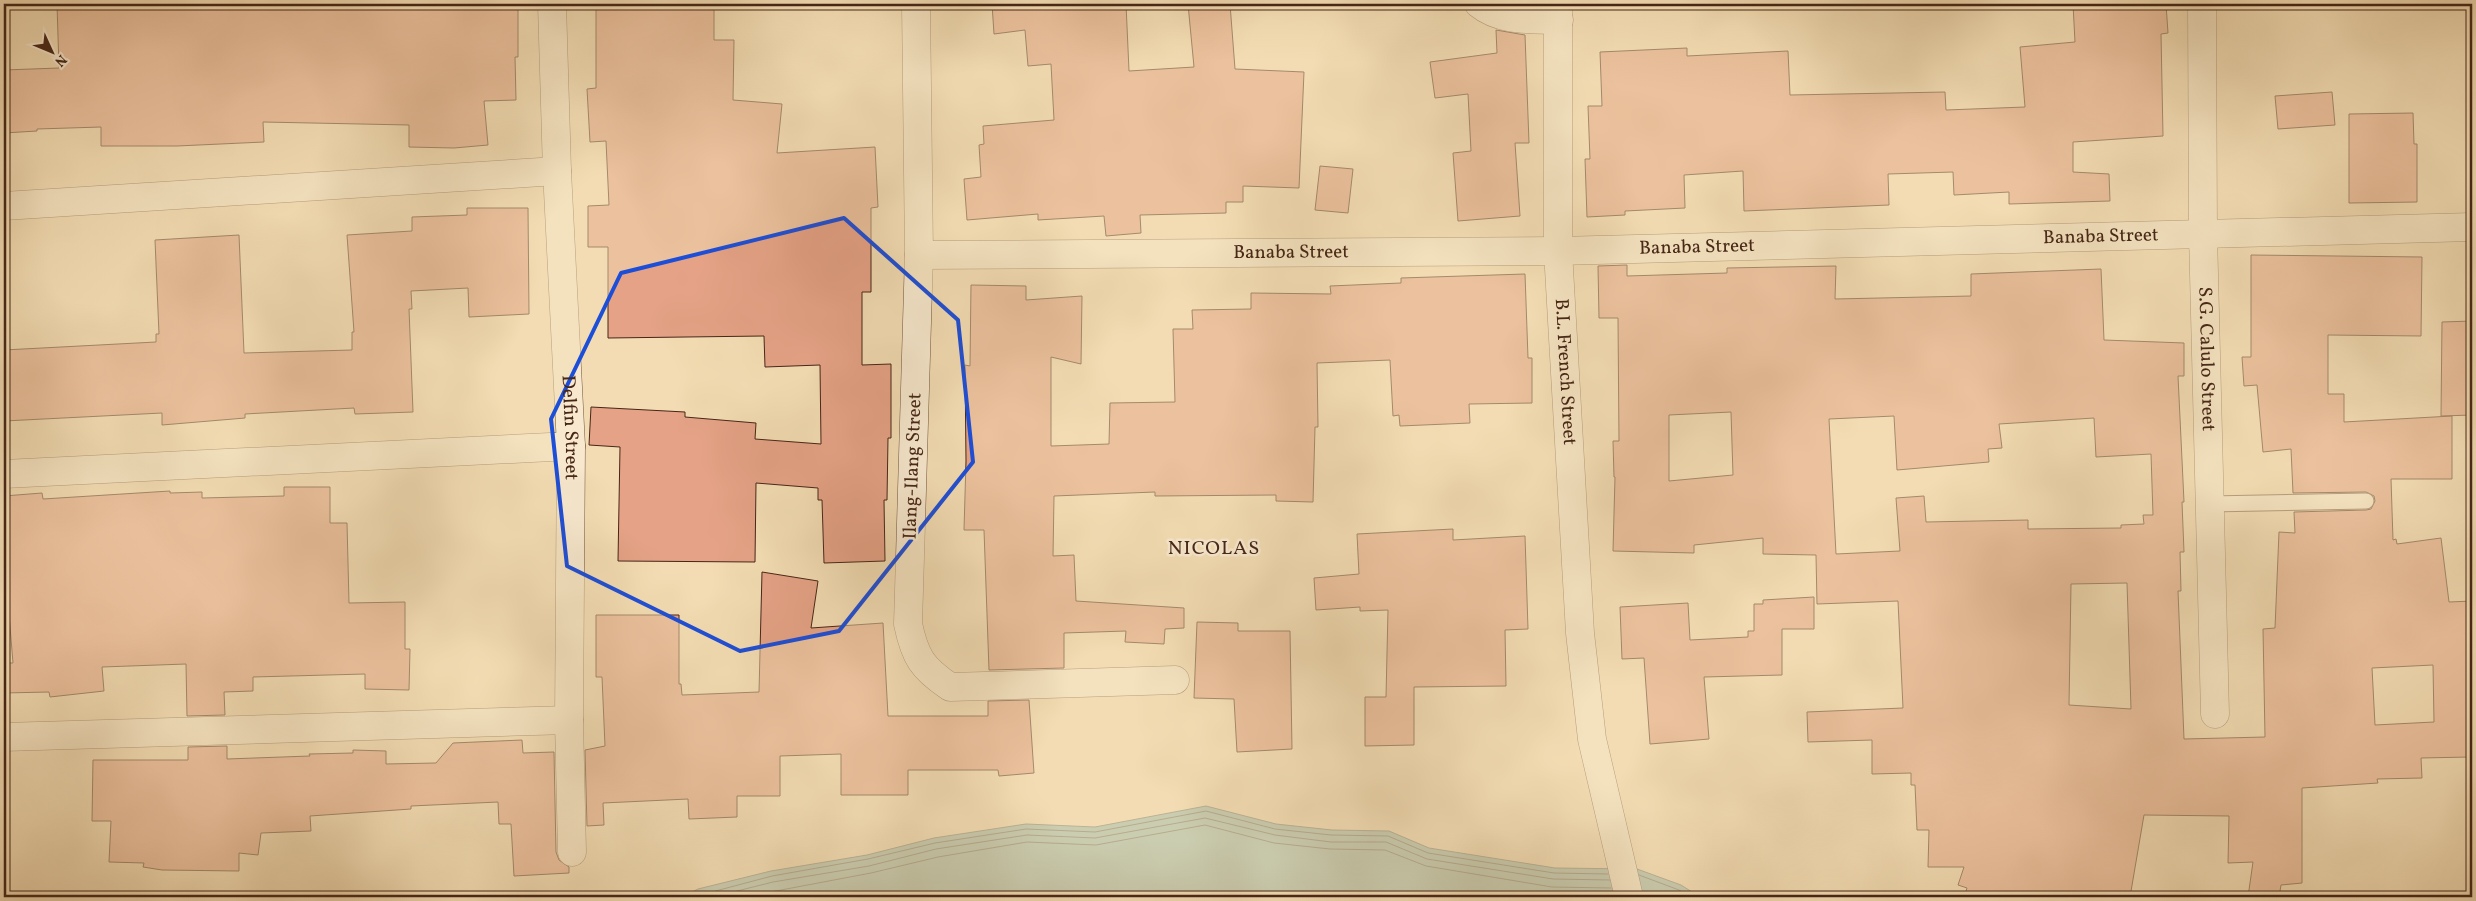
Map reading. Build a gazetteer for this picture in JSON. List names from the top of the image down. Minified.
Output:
{"streets":{"street":["Banaba Street","S.G. Calulo Street","B.L. French Street","Delfin Street","Ilang-Ilang Street"]},"crossings":[["Banaba Street","S.G. Calulo Street"],["Banaba Street","B.L. French Street"],["Banaba Street","Ilang-Ilang Street"]],"districts":["NICOLAS"],"north":"bottom right"}
